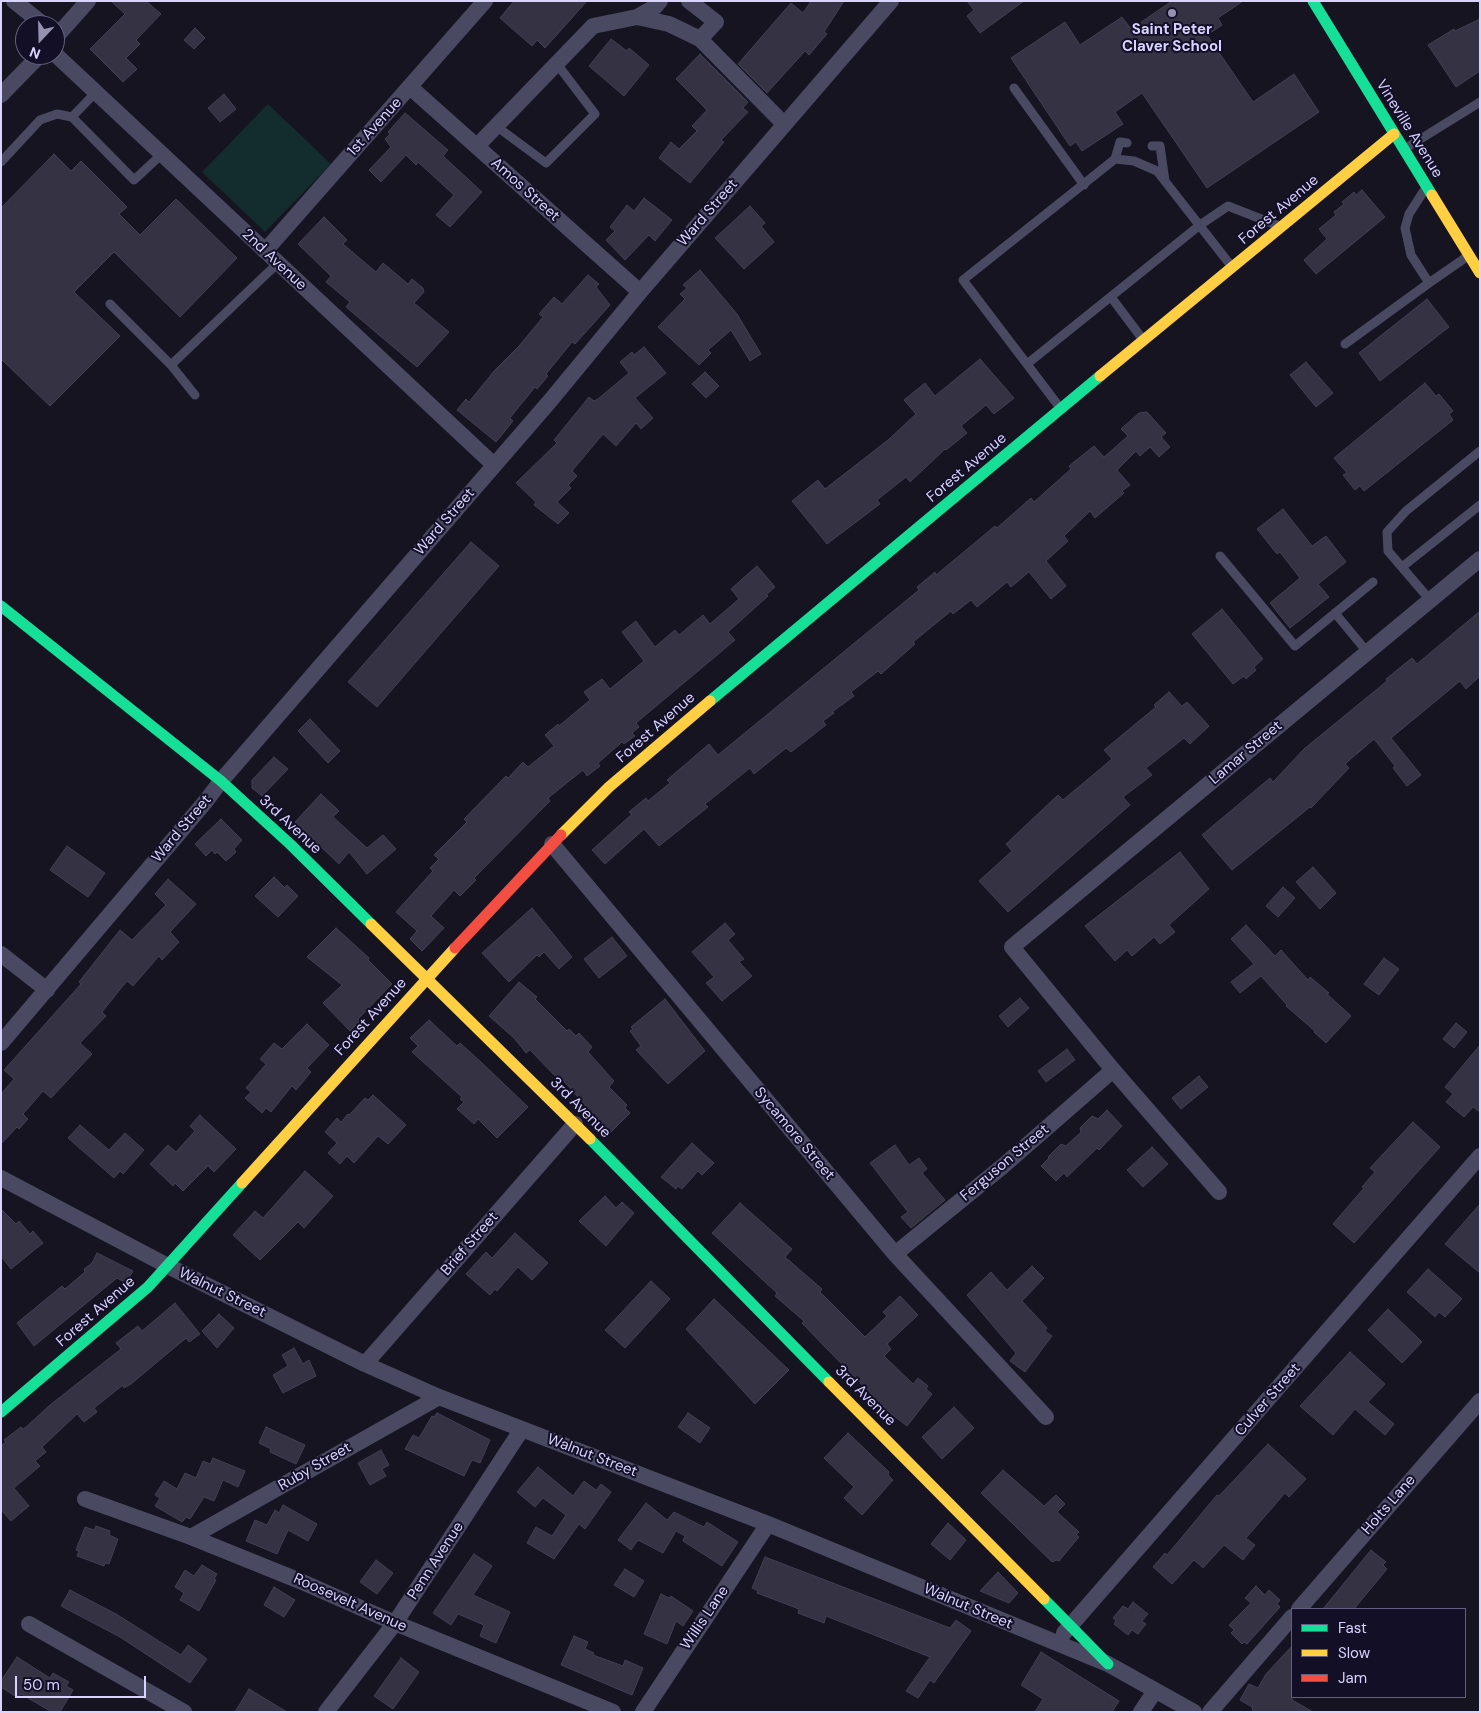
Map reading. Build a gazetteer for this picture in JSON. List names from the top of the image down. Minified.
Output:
{"streets":{"street":["1st Avenue","Vineville Avenue","Amos Street","Forest Avenue","Ward Street","2nd Avenue","Lamar Street","3rd Avenue","Sycamore Street","Ferguson Street","Brief Street","Walnut Street","Culver Street","Ruby Street","Holts Lane","Penn Avenue","Roosevelt Avenue","Willis Lane"]},"crossings":[["1st Avenue","Amos Street"],["1st Avenue","2nd Avenue"],["Vineville Avenue","Forest Avenue"],["Amos Street","Ward Street"],["Forest Avenue","3rd Avenue"],["Forest Avenue","Sycamore Street"],["Forest Avenue","Walnut Street"],["Ward Street","2nd Avenue"],["Ward Street","3rd Avenue"],["Lamar Street","Ferguson Street"],["3rd Avenue","Brief Street"],["3rd Avenue","Walnut Street"],["3rd Avenue","Culver Street"],["Sycamore Street","Ferguson Street"],["Brief Street","Walnut Street"],["Walnut Street","Culver Street"],["Walnut Street","Ruby Street"],["Walnut Street","Penn Avenue"],["Walnut Street","Willis Lane"],["Ruby Street","Roosevelt Avenue"],["Penn Avenue","Roosevelt Avenue"]],"places":["Saint Peter Claver School"],"legend":["Fast","Slow","Jam"],"scale_bar":"50 m","north":"bottom"}
